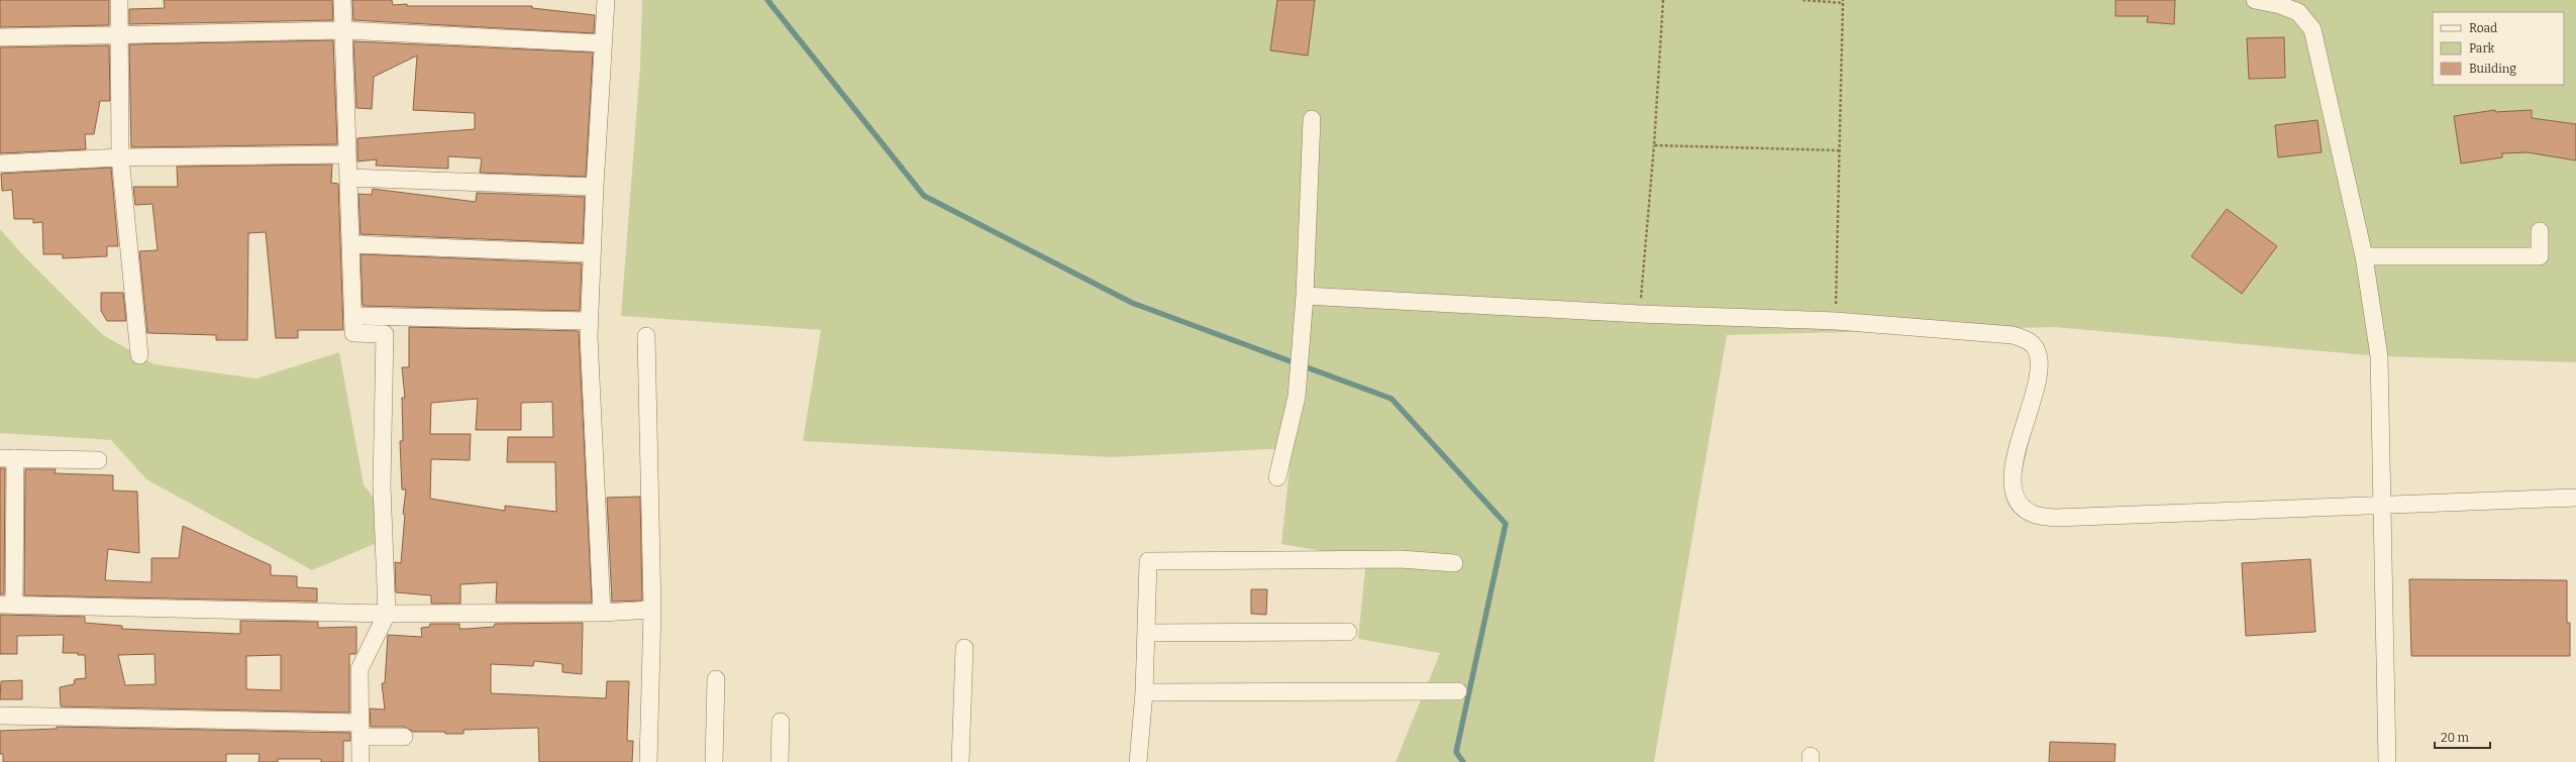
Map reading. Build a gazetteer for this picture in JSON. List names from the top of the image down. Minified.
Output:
{"legend":["Road","Park","Building"],"scale_bar":"20 m"}
